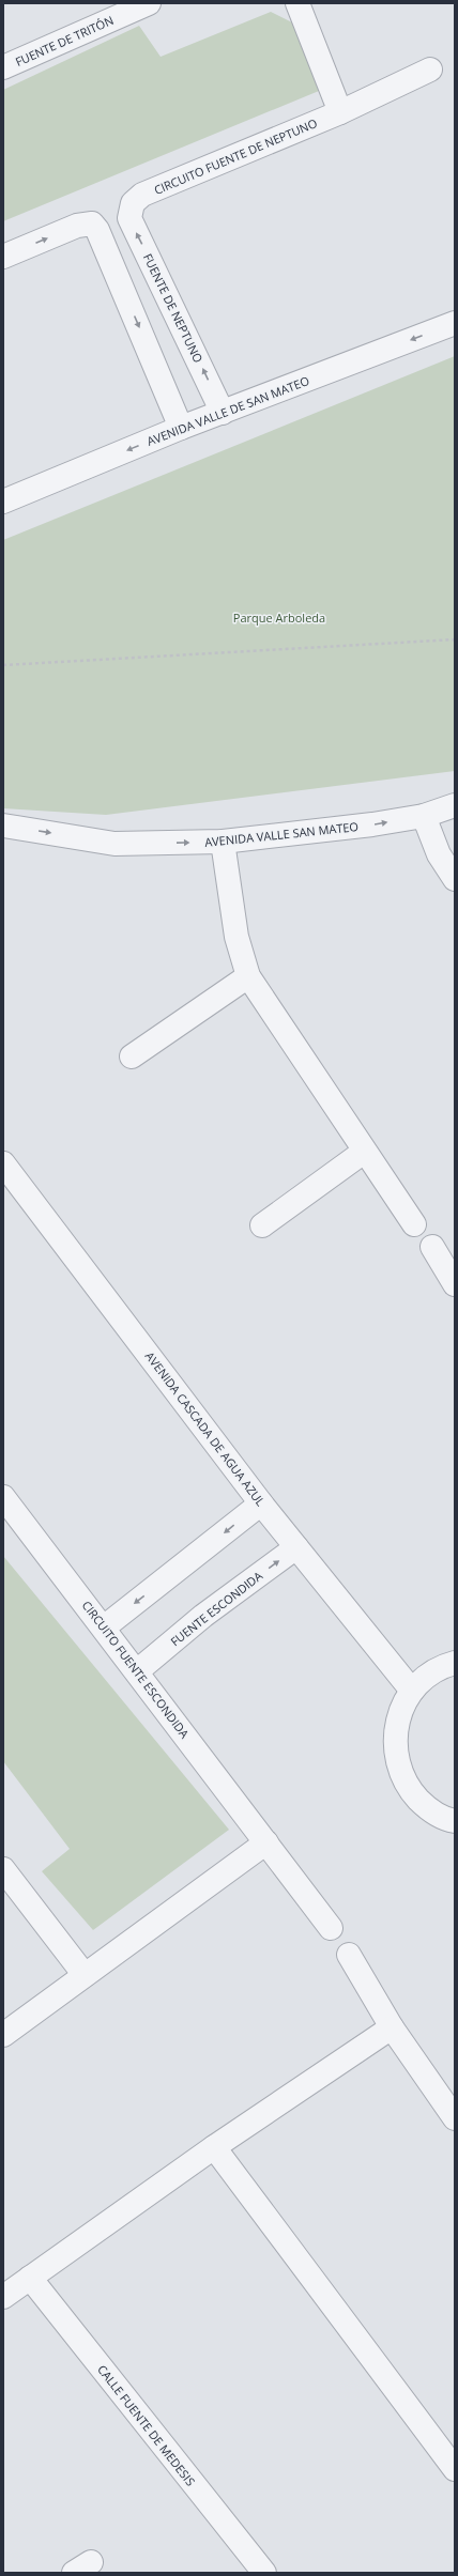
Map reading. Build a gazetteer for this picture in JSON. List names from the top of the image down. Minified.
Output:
{"streets":{"street":["FUENTE DE TRITÓN","CIRCUITO FUENTE DE NEPTUNO","FUENTE DE NEPTUNO","AVENIDA VALLE DE SAN MATEO","AVENIDA VALLE SAN MATEO","AVENIDA CASCADA DE AGUA AZUL","FUENTE ESCONDIDA","CIRCUITO FUENTE ESCONDIDA","CALLE FUENTE DE MEDESIS"]},"crossings":[["CIRCUITO FUENTE DE NEPTUNO","FUENTE DE NEPTUNO"],["FUENTE DE NEPTUNO","AVENIDA VALLE DE SAN MATEO"],["AVENIDA CASCADA DE AGUA AZUL","FUENTE ESCONDIDA"],["FUENTE ESCONDIDA","CIRCUITO FUENTE ESCONDIDA"]],"one_way":["FUENTE DE NEPTUNO","AVENIDA VALLE DE SAN MATEO","AVENIDA VALLE SAN MATEO"],"parks":["Parque Arboleda"]}
